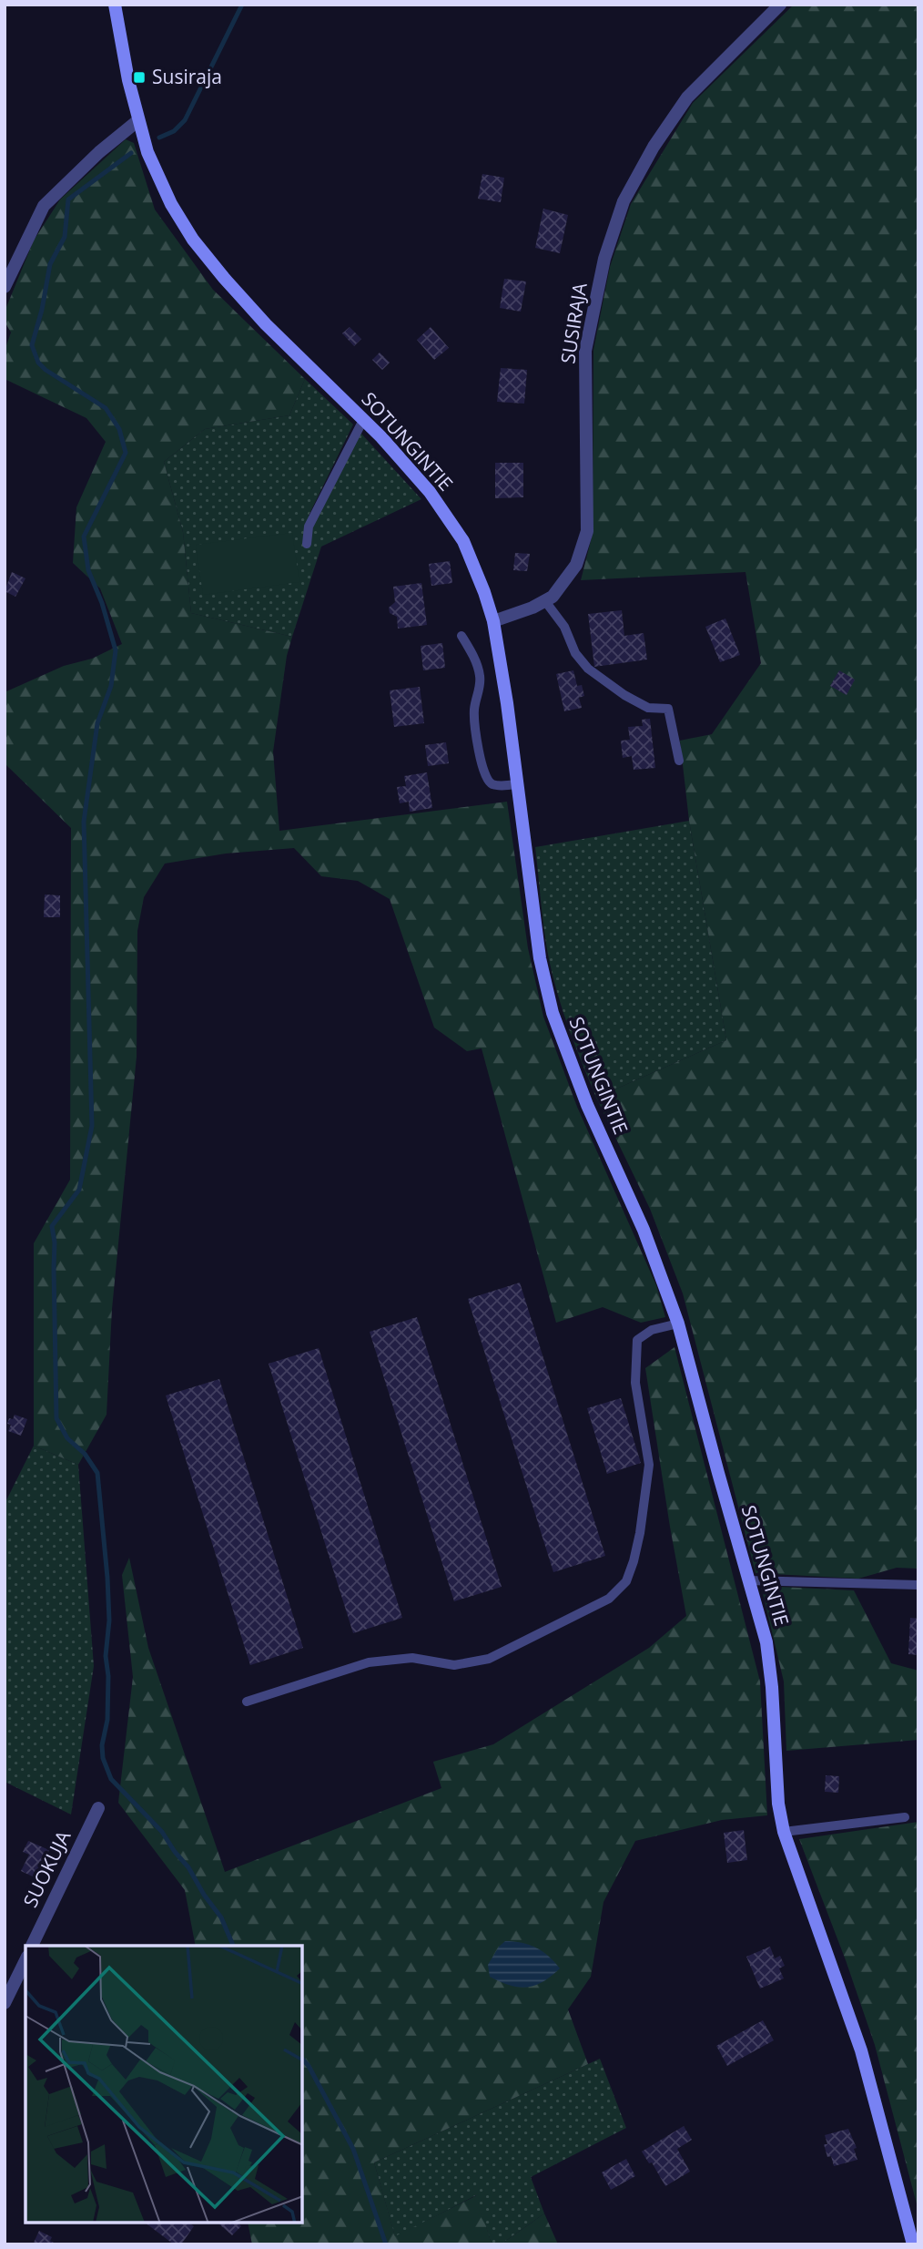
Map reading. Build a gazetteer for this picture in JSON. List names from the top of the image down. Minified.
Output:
{"streets":{"street":["SUSIRAJA","SOTUNGINTIE","SUOKUJA"]},"crossings":[["SUSIRAJA","SOTUNGINTIE"]],"places":{"transit":["Susiraja"]}}
